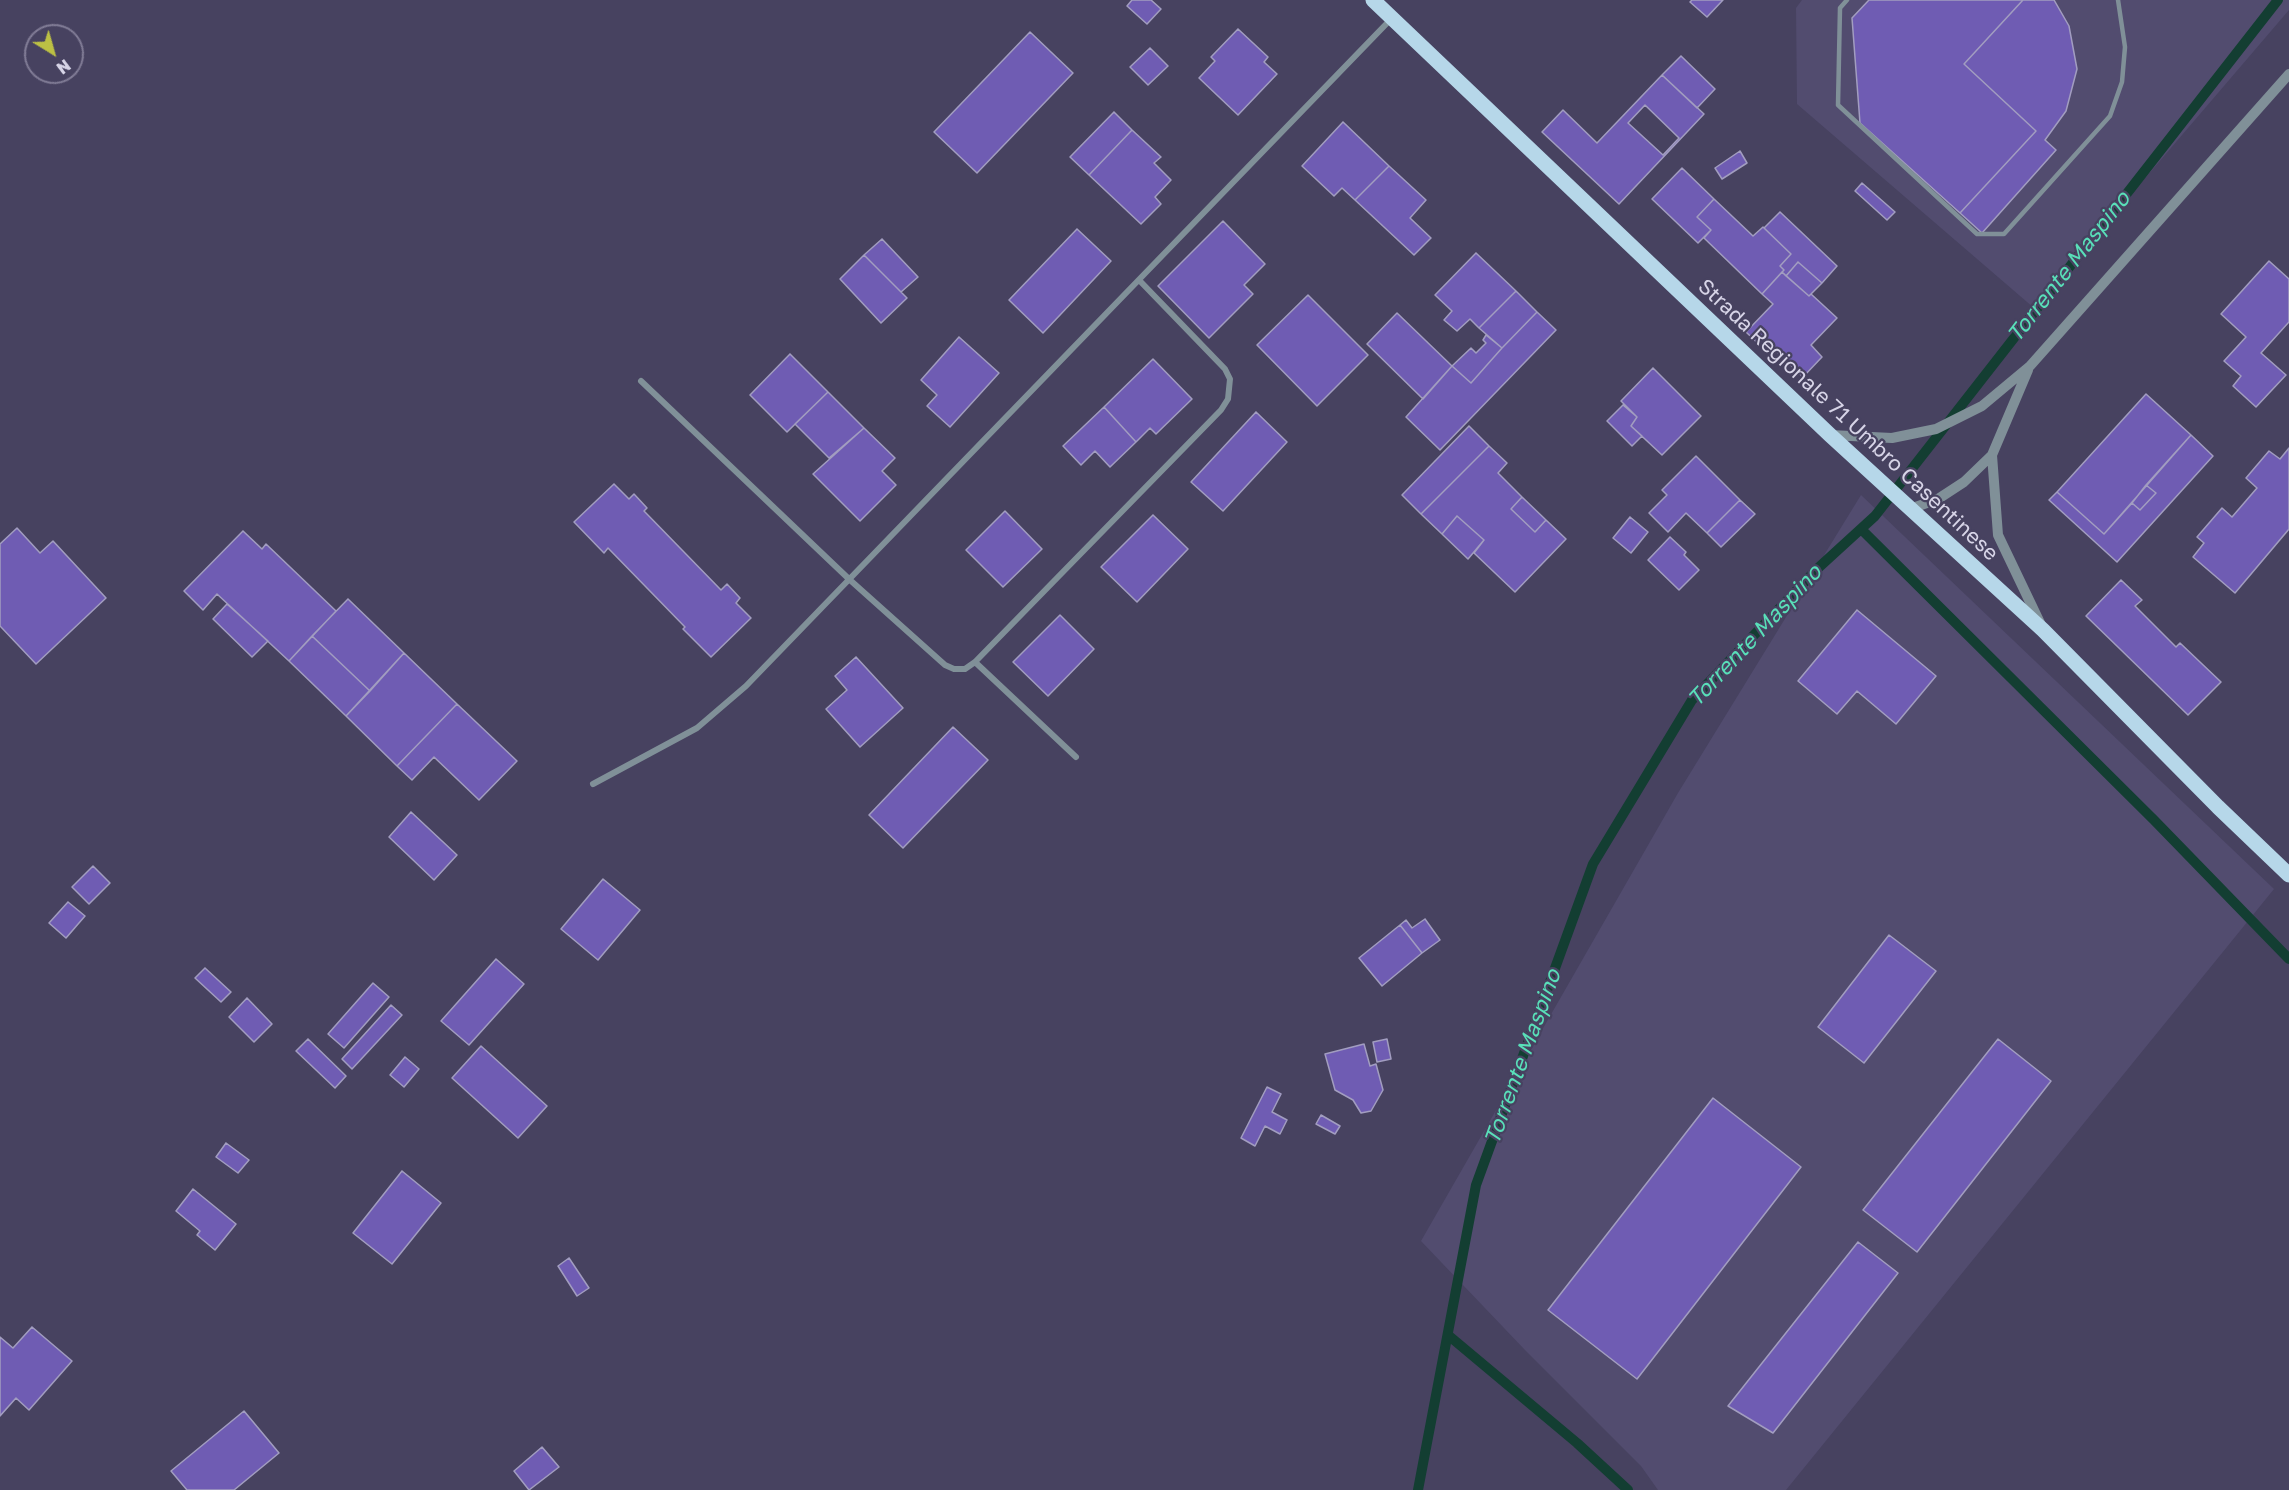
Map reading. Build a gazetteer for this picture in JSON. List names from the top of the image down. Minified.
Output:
{"streets":{"main road":["Strada Regionale 71 Umbro Casentinese"]},"water":["Torrente Maspino"],"north":"bottom right"}
